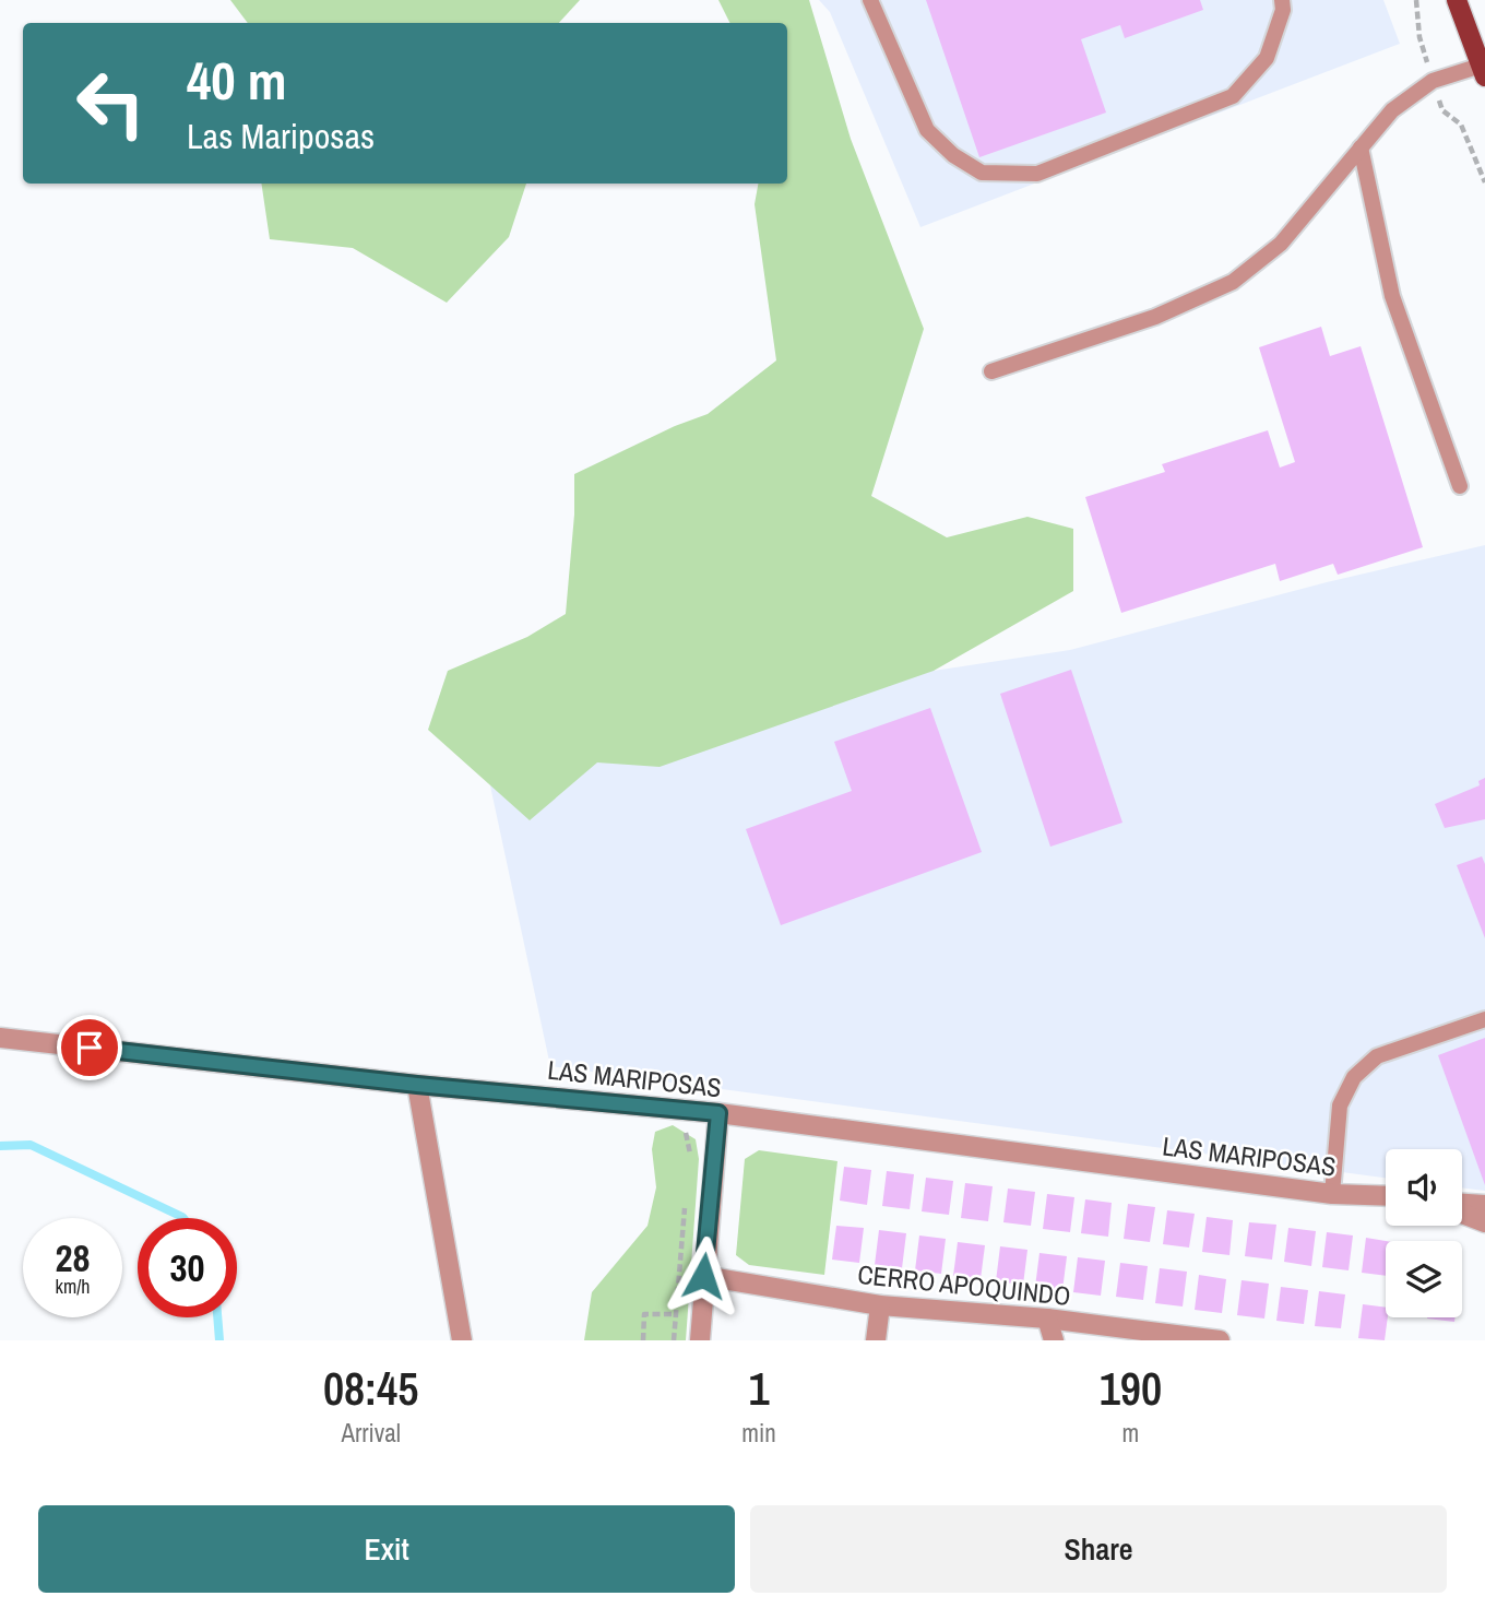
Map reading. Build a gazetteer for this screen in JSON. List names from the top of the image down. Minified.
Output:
{"streets":{"street":["LAS MARIPOSAS","CERRO APOQUINDO"]},"page":{"turn":["40 m","Las Mariposas"],"speed":"28 km/h","limit":"30","eta":["08:45","Arrival","1","min","190","m"],"buttons":["Exit","Share"]}}
